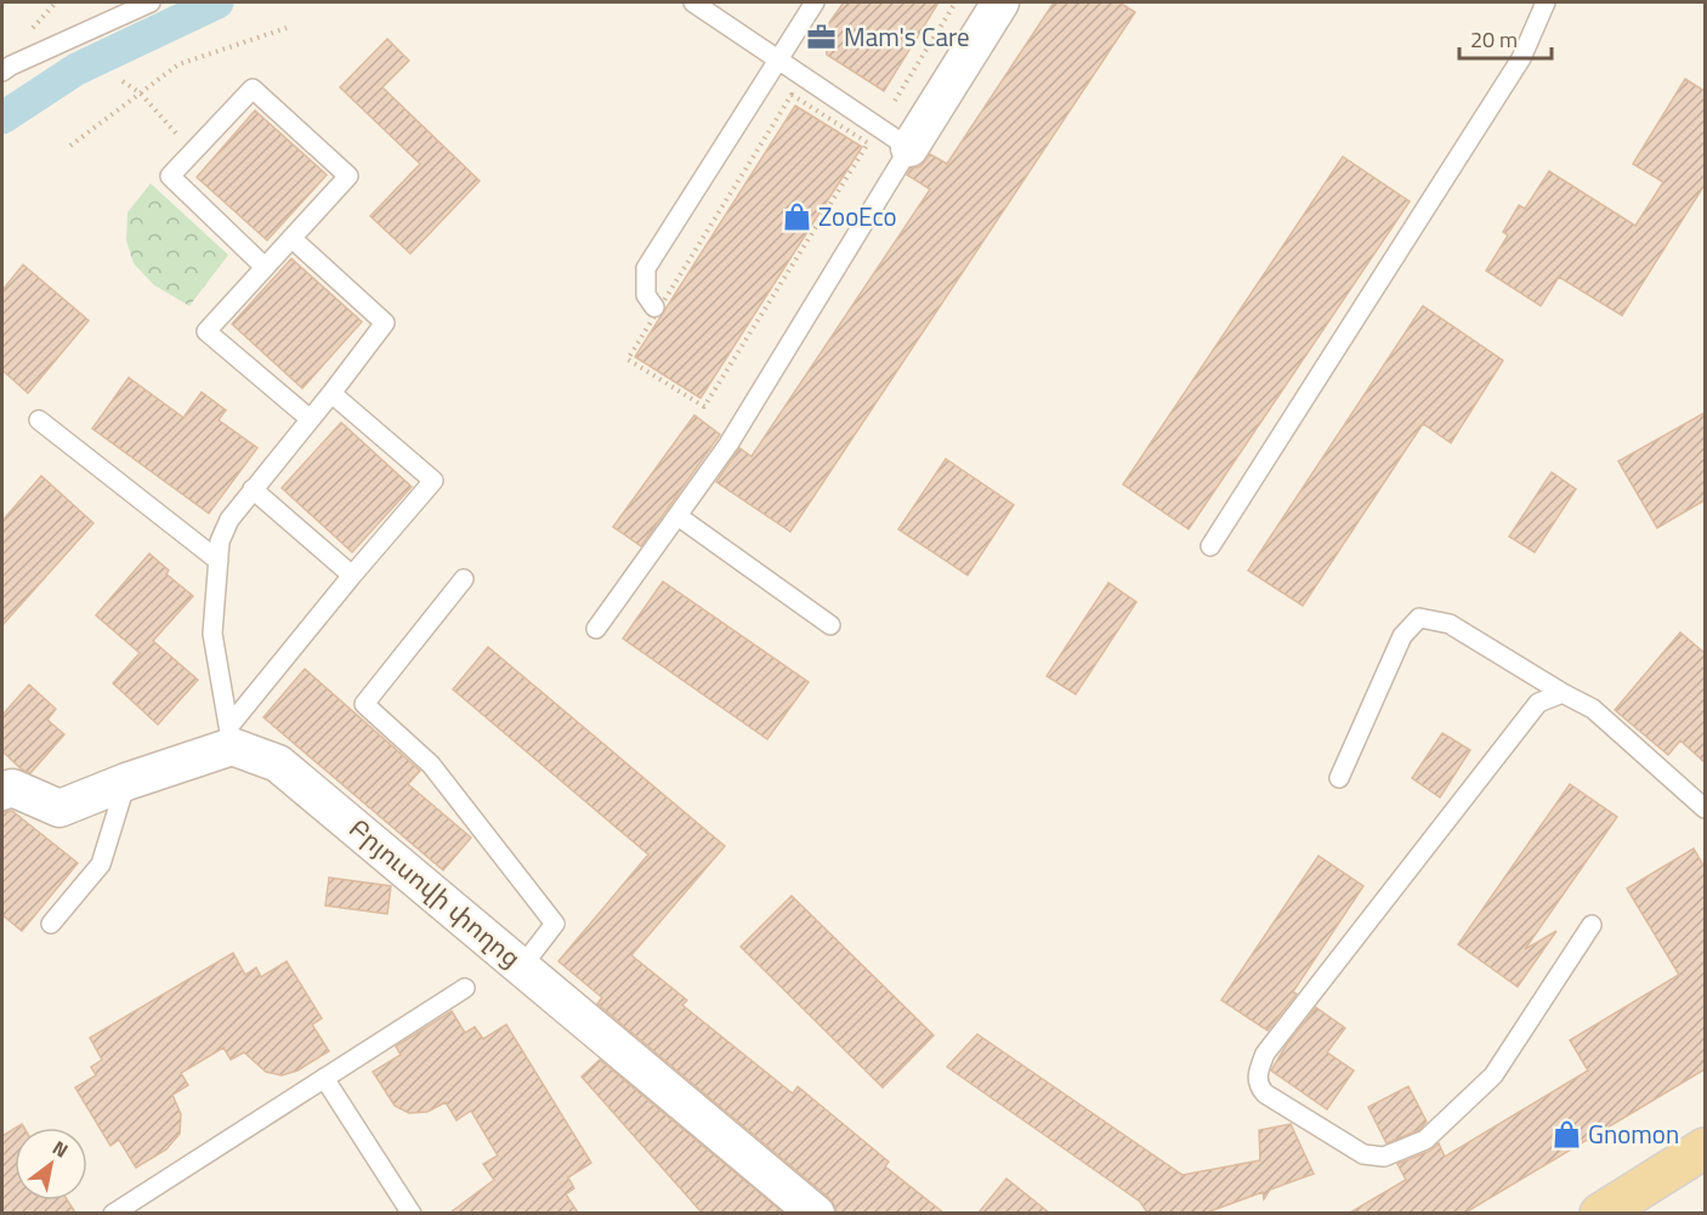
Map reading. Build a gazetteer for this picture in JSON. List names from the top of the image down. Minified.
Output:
{"streets":{"street":["Բրյուսովի փողոց"]},"places":{"office":["Mam's Care"],"shop":["ZooEco","Gnomon"]},"scale_bar":"20 m","north":"top right"}
